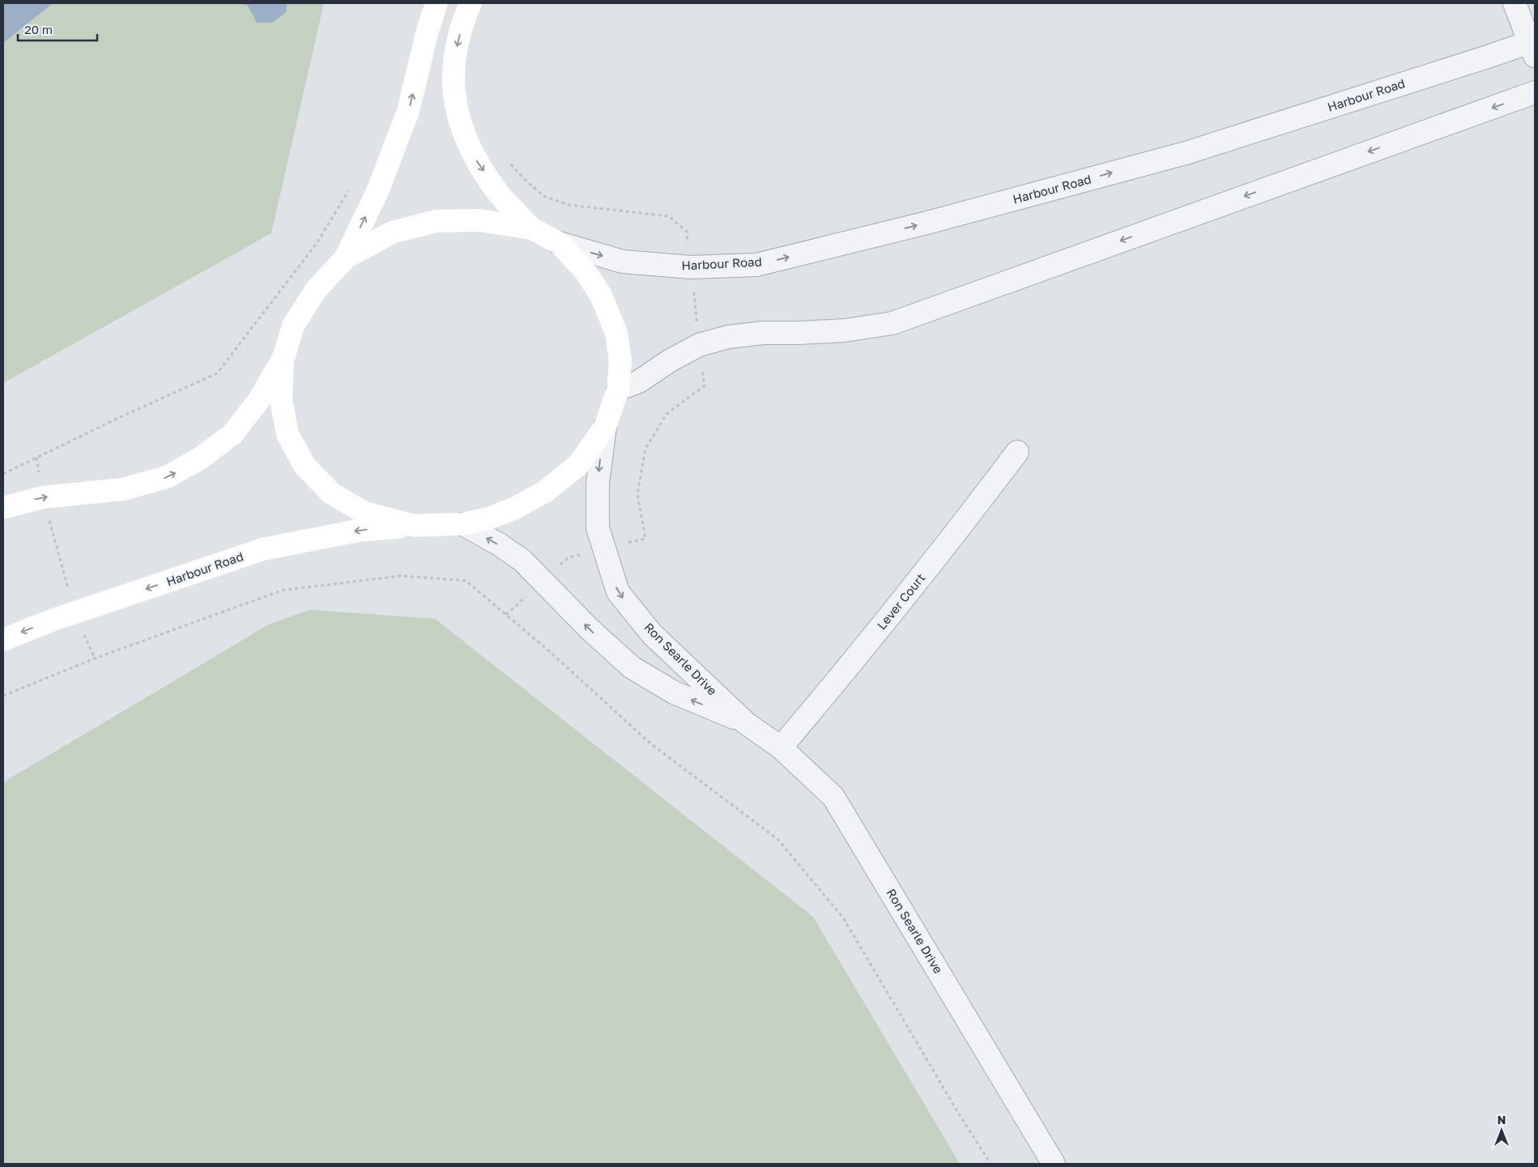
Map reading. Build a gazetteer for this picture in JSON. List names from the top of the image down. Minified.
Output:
{"streets":{"main road":["Harbour Road"],"street":["Lever Court","Ron Searle Drive"]},"crossings":[["Lever Court","Ron Searle Drive"]],"scale_bar":"20 m","north":"top"}
